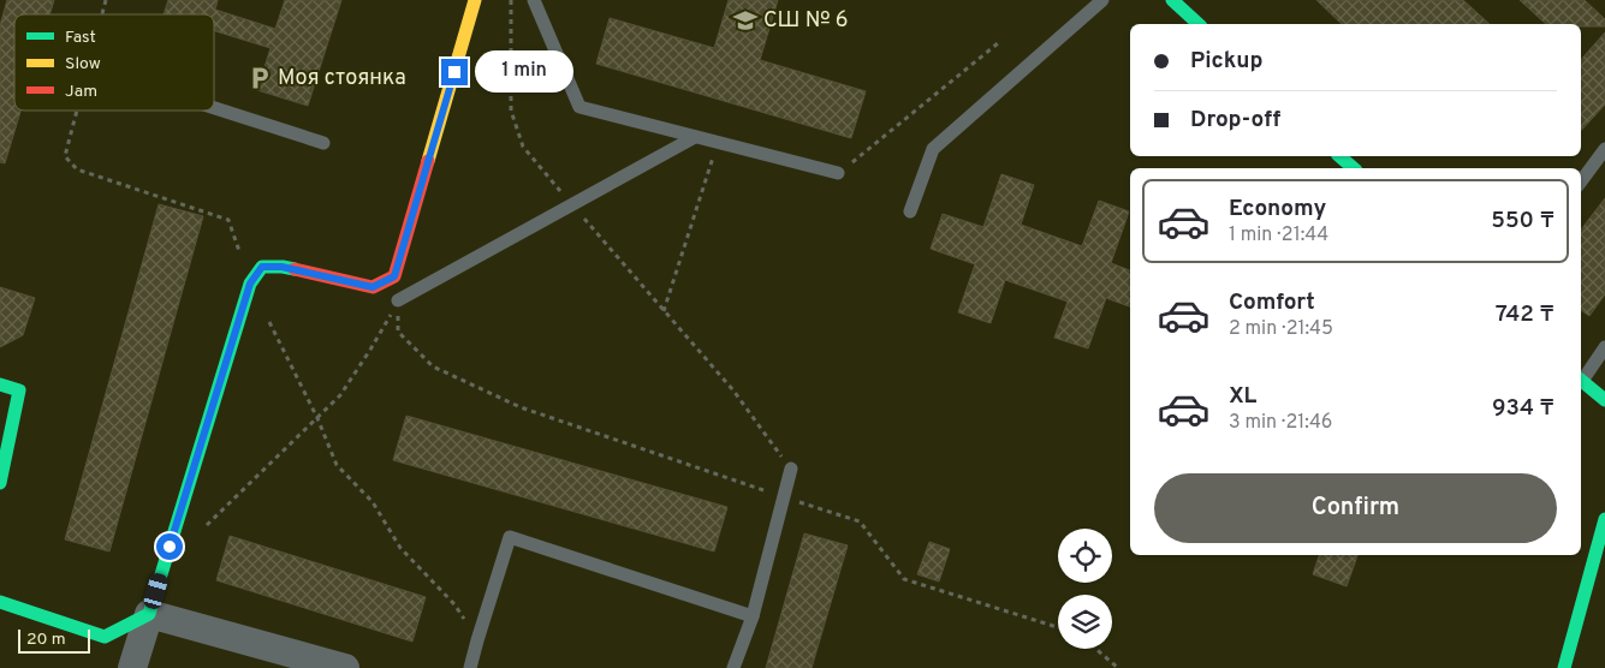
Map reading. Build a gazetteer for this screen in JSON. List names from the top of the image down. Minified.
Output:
{"places":{"school or university":["СШ № 6"],"parking":["Моя стоянка"]},"legend":["Fast","Slow","Jam"],"scale_bar":"20 m","page":{"banner":["Pickup","Drop-off"],"bubble":"1 min","list":[{"name":"Economy","note":"1 min · 21:44","value":"550 ₸"},{"name":"Comfort","note":"2 min · 21:45","value":"742 ₸"},{"name":"XL","note":"3 min · 21:46","value":"934 ₸"}],"buttons":"Confirm","scale":"20 m"}}
